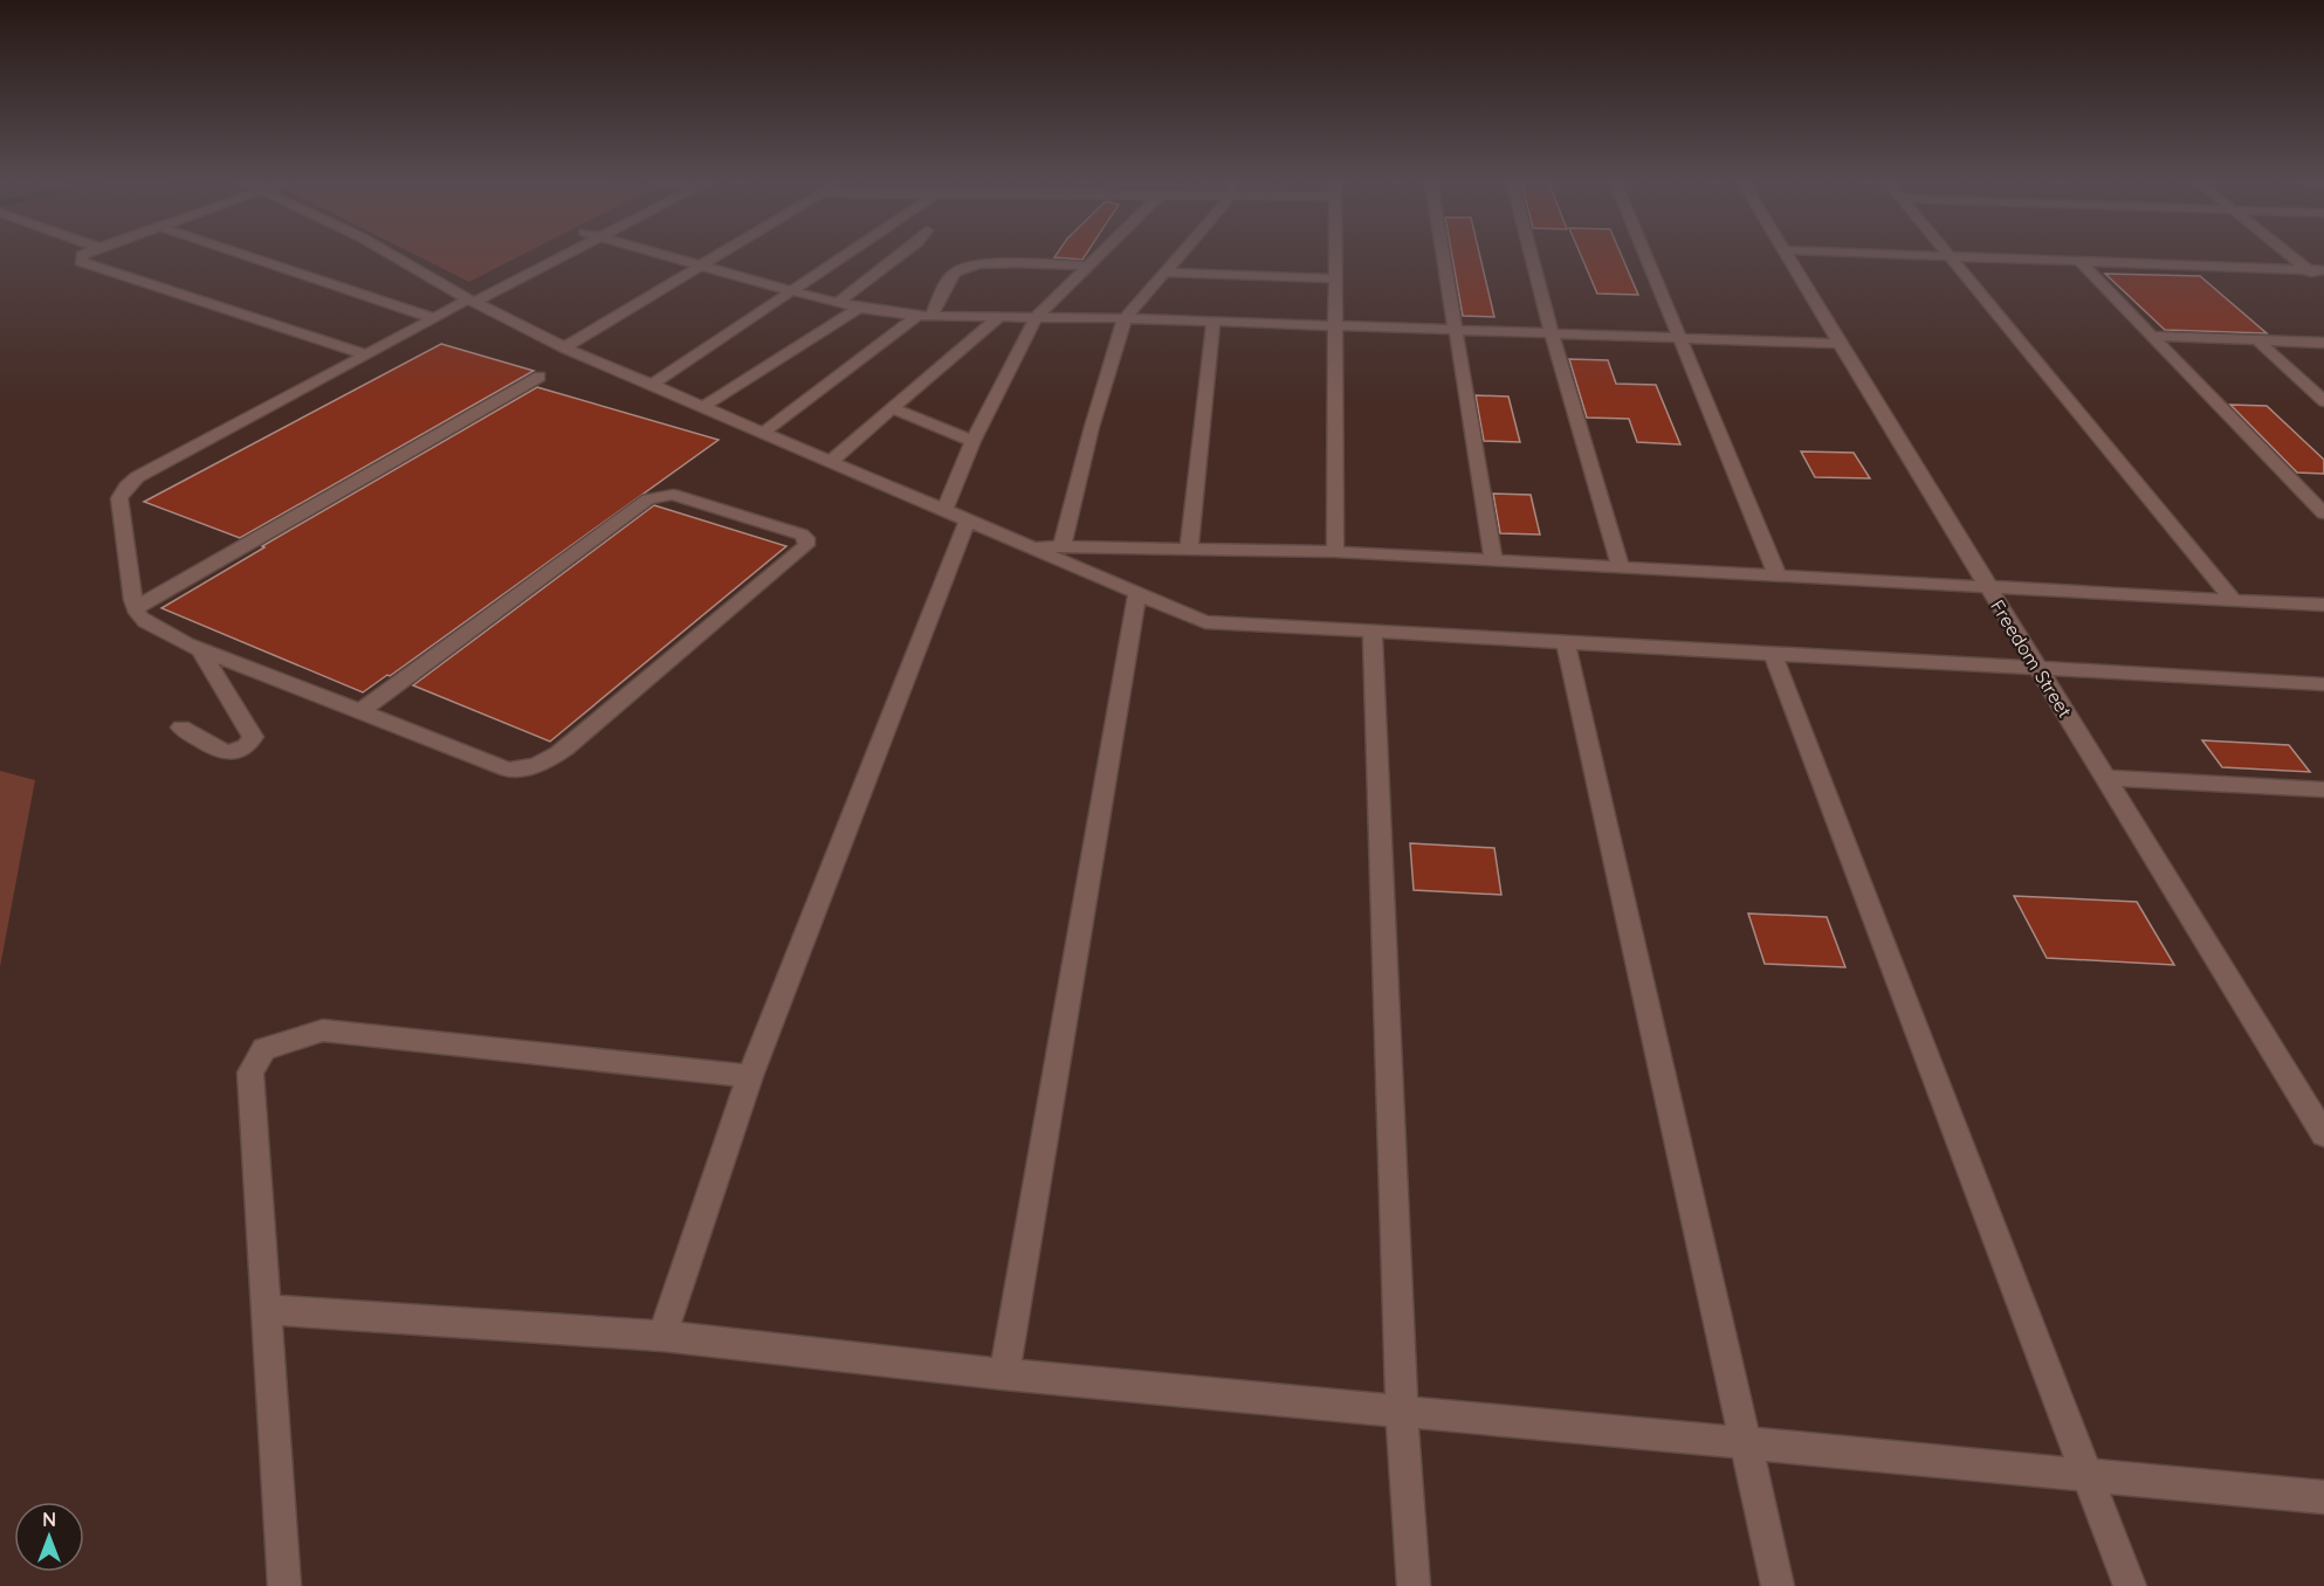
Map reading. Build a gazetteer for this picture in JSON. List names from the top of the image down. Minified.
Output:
{"streets":{"street":["Freedom Street"]},"north":"top"}
